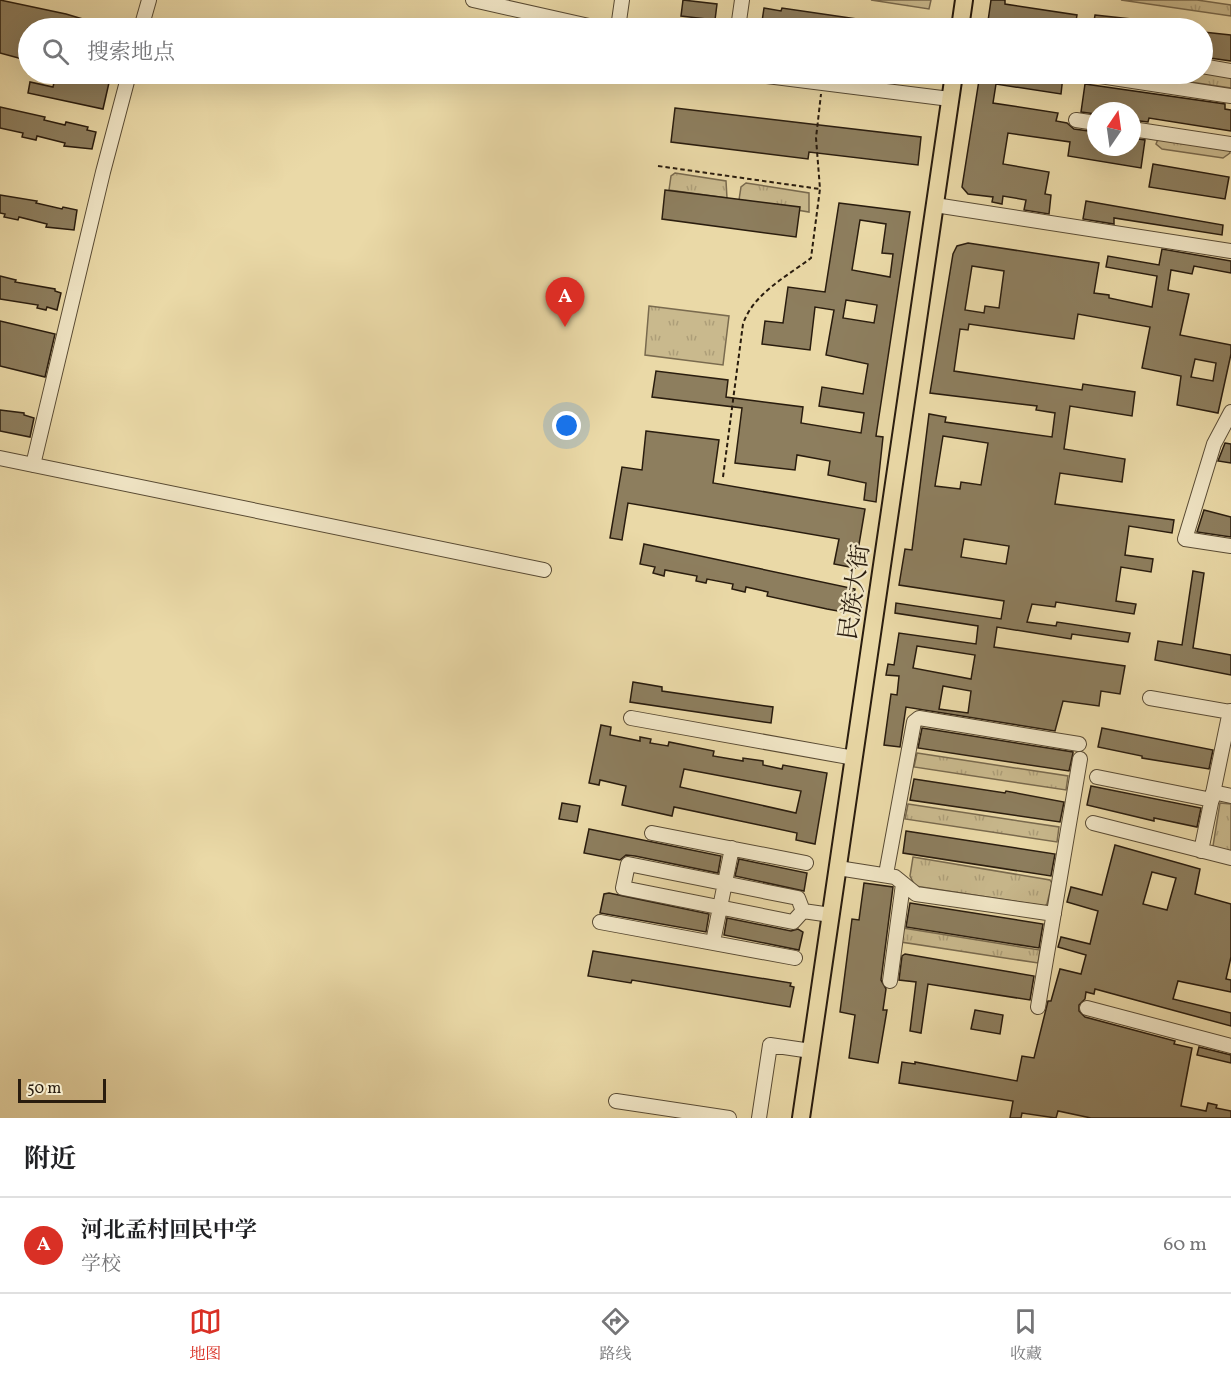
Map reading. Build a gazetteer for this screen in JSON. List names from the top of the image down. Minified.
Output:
{"streets":{"main road":["民族大街"]},"scale_bar":"50 m","north":"top","page":{"search":"搜索地点","pins":"A","scale":"50 m","heading":"附近","list":[{"mark":"A","name":"河北孟村回民中学","note":"学校","value":"60 m"}],"nav":["地图","路线","收藏"]}}
